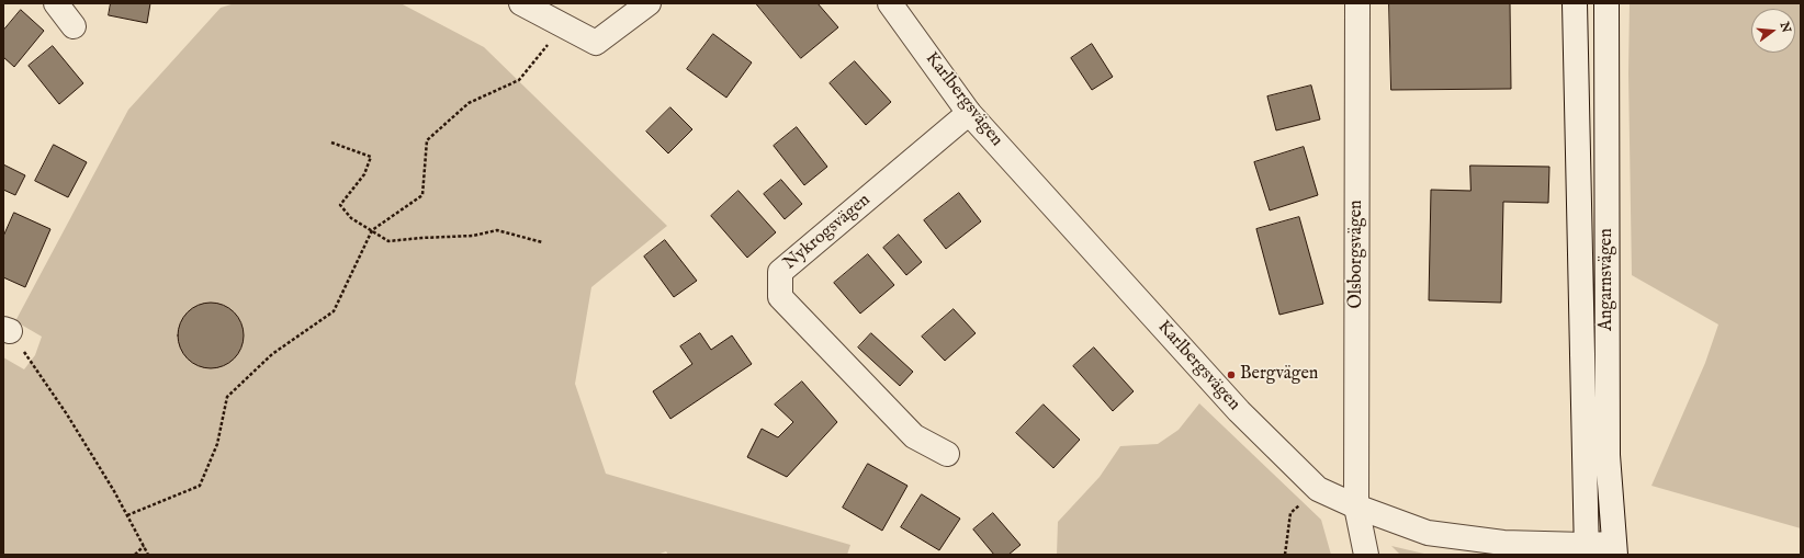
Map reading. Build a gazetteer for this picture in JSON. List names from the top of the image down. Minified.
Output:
{"streets":{"street":["Karlbergsvägen","Nykrogsvägen","Olsborgsvägen","Angarnsvägen"]},"crossings":[["Karlbergsvägen","Nykrogsvägen"],["Karlbergsvägen","Olsborgsvägen"],["Karlbergsvägen","Angarnsvägen"]],"places":["Bergvägen"],"north":"right"}
